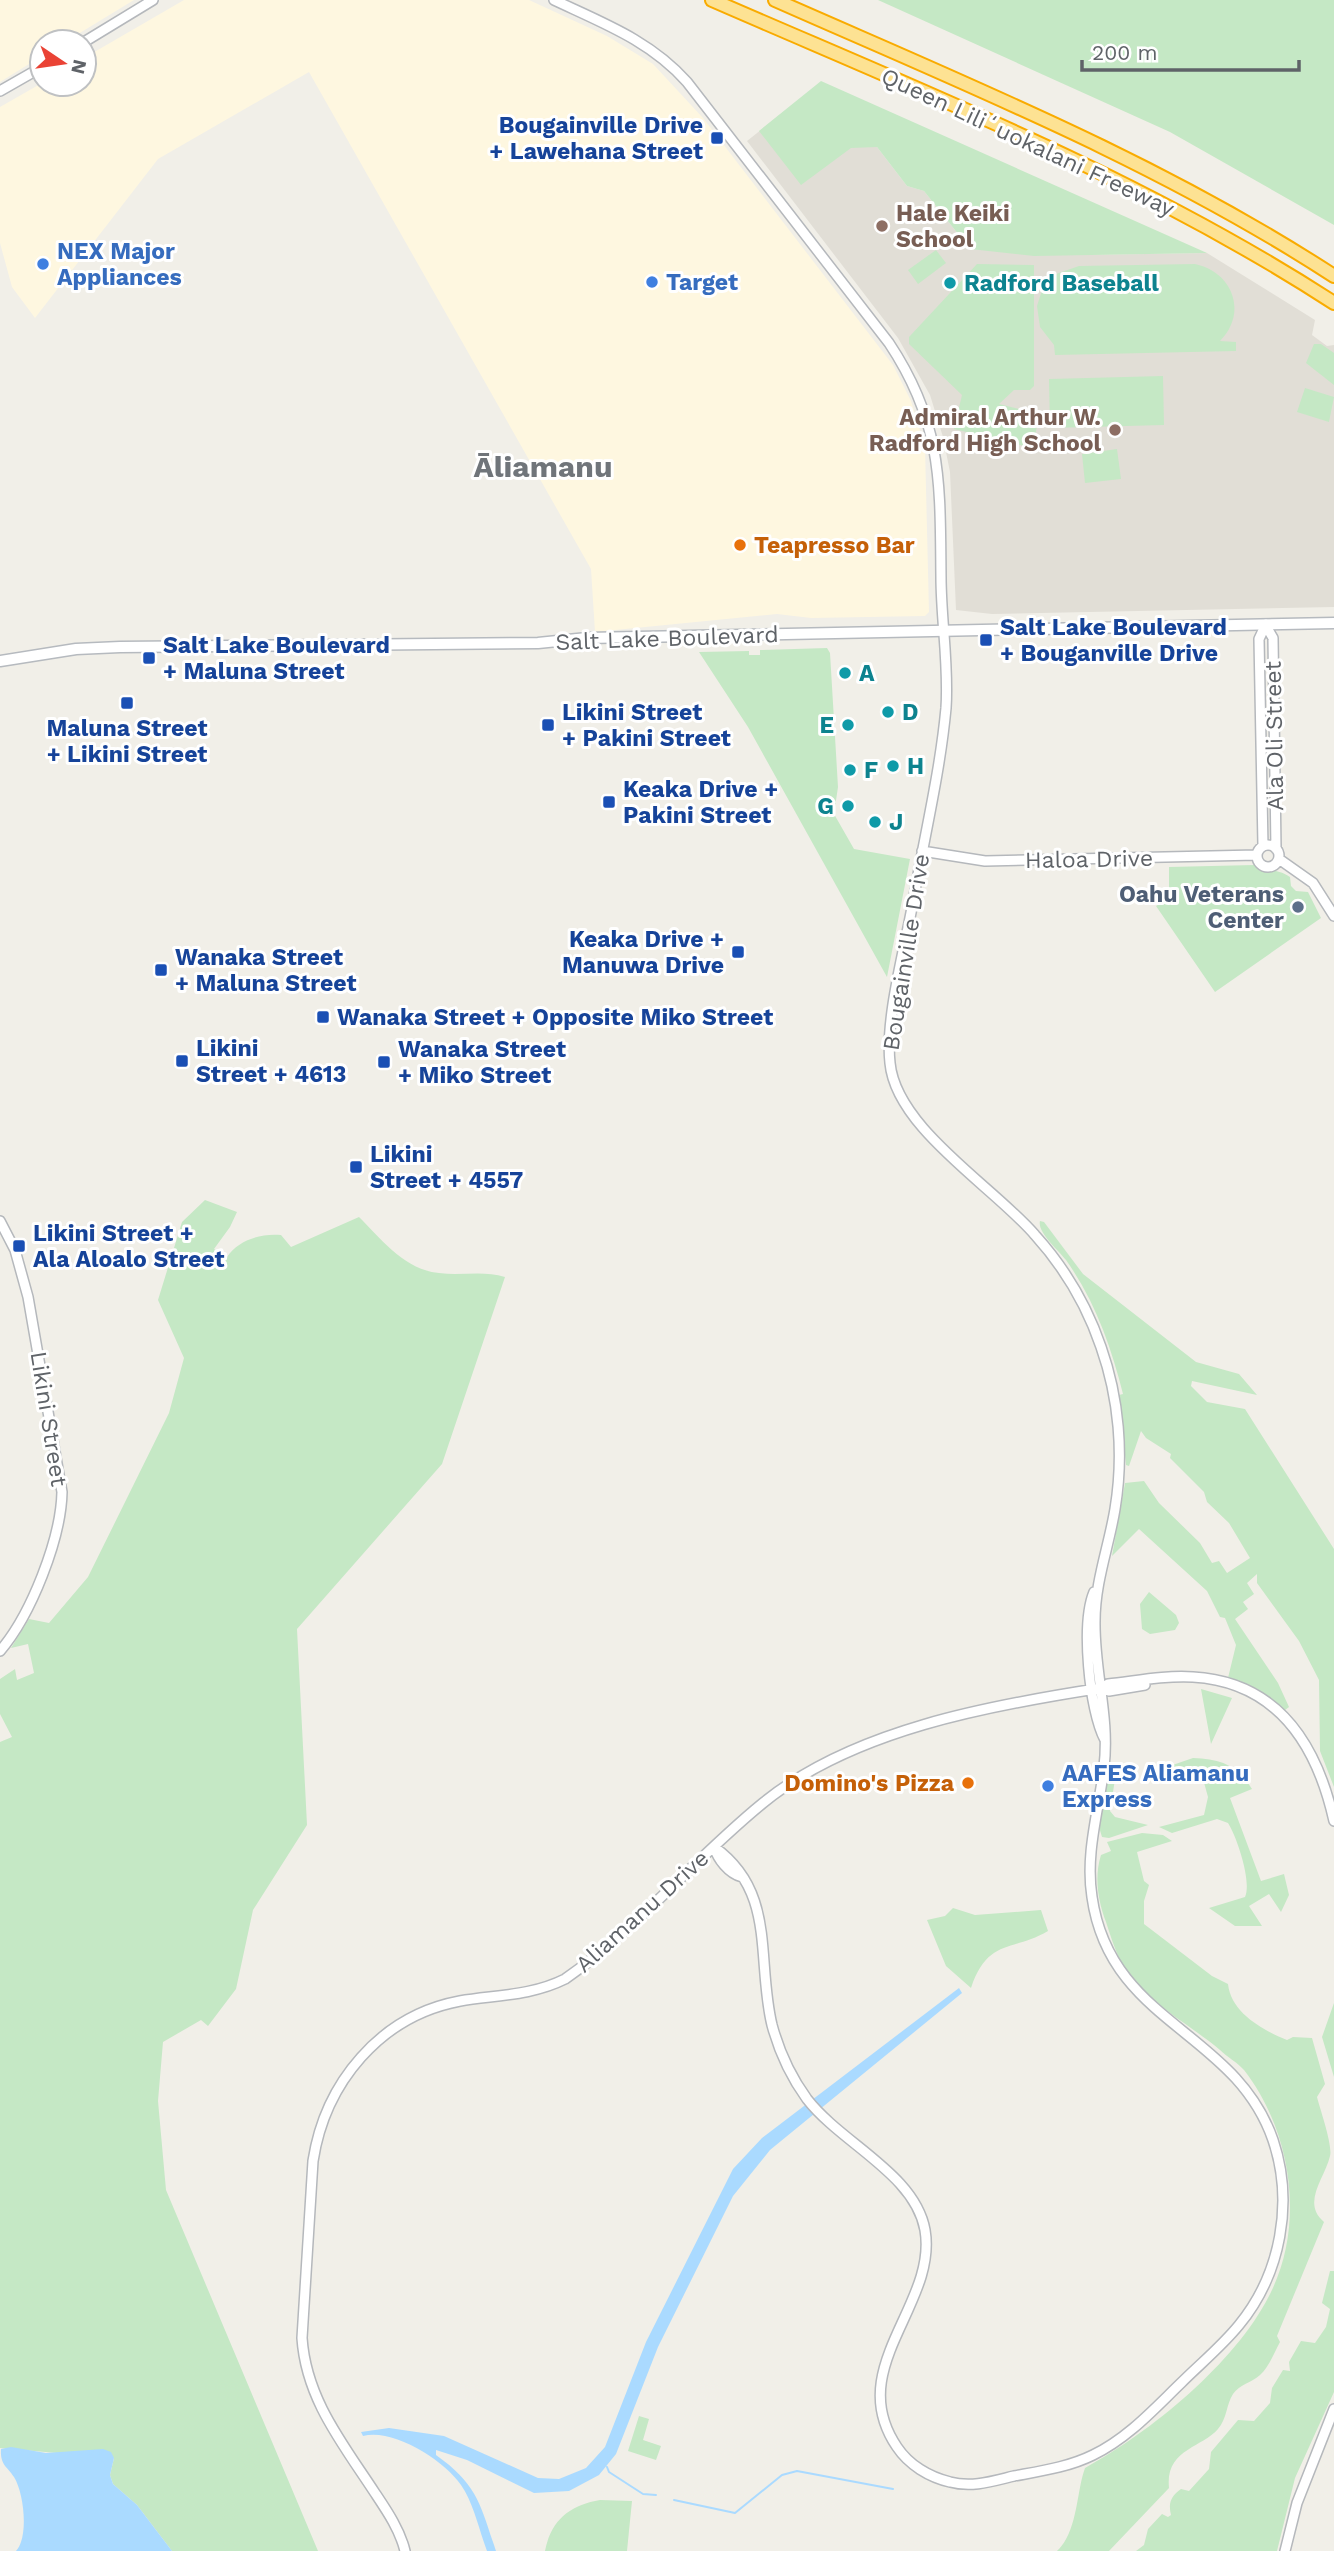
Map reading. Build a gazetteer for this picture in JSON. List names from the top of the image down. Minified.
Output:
{"streets":{"highway":["Queen Liliʻuokalani Freeway"],"main road":["Salt Lake Boulevard"],"street":["Ala Oli Street","Haloa Drive","Bougainville Drive","Likini Street","Aliamanu Drive"]},"crossings":[["Salt Lake Boulevard","Ala Oli Street"],["Salt Lake Boulevard","Bougainville Drive"],["Ala Oli Street","Haloa Drive"],["Haloa Drive","Bougainville Drive"],["Bougainville Drive","Aliamanu Drive"]],"districts":["Āliamanu"],"places":{"transit":["Bougainville Drive + Lawehana Street","Salt Lake Boulevard + Bouganville Drive","Salt Lake Boulevard + Maluna Street","Maluna Street + Likini Street","Likini Street + Pakini Street","Keaka Drive + Pakini Street","Keaka Drive + Manuwa Drive","Wanaka Street + Maluna Street","Wanaka Street + Opposite Miko Street","Likini Street + 4613","Wanaka Street + Miko Street","Likini Street + 4557","Likini Street + Ala Aloalo Street"],"other":["Hale Keiki School","NEX Major Appliances","Target","Radford Baseball","Admiral Arthur W. Radford High School","Teapresso Bar","A","D","E","H","F","G","J","Oahu Veterans Center","Domino's Pizza","AAFES Aliamanu Express"]},"scale_bar":"200 m","north":"right"}
